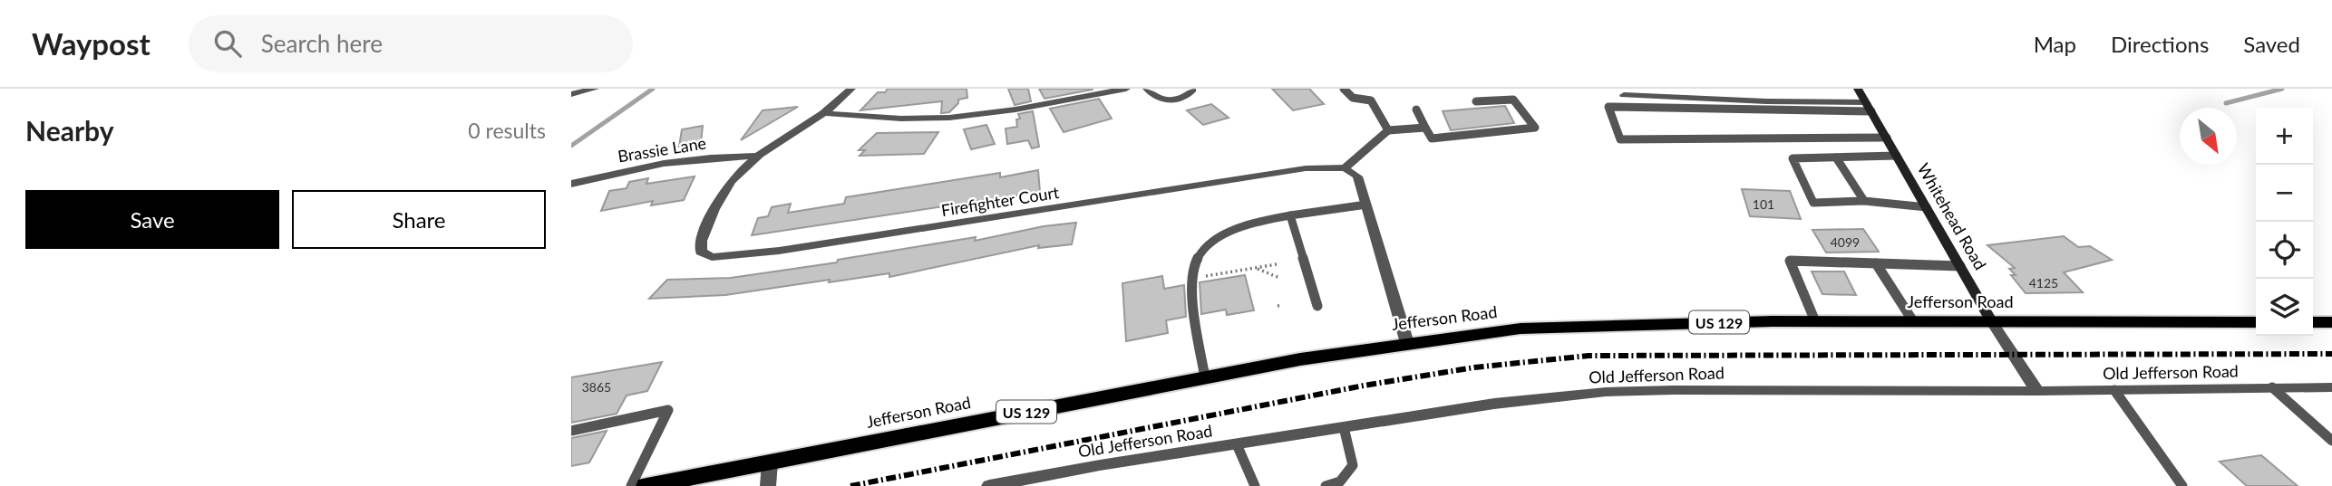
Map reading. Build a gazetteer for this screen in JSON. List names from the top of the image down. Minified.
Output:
{"streets":{"highway":["Jefferson Road","US 129"],"main road":["Whitehead Road"],"street":["Brassie Lane","Firefighter Court","Old Jefferson Road"]},"crossings":[["Brassie Lane","Firefighter Court"],["Whitehead Road","Jefferson Road"],["Whitehead Road","Old Jefferson Road"]],"house_numbers":["101","4099","4125","3865"],"north":"bottom right","page":{"header":"Waypost","search":"Search here","nav":["Map","Directions","Saved"],"heading":["Nearby","0 results"],"map_buttons":["+","−"],"buttons":["Save","Share"]}}
